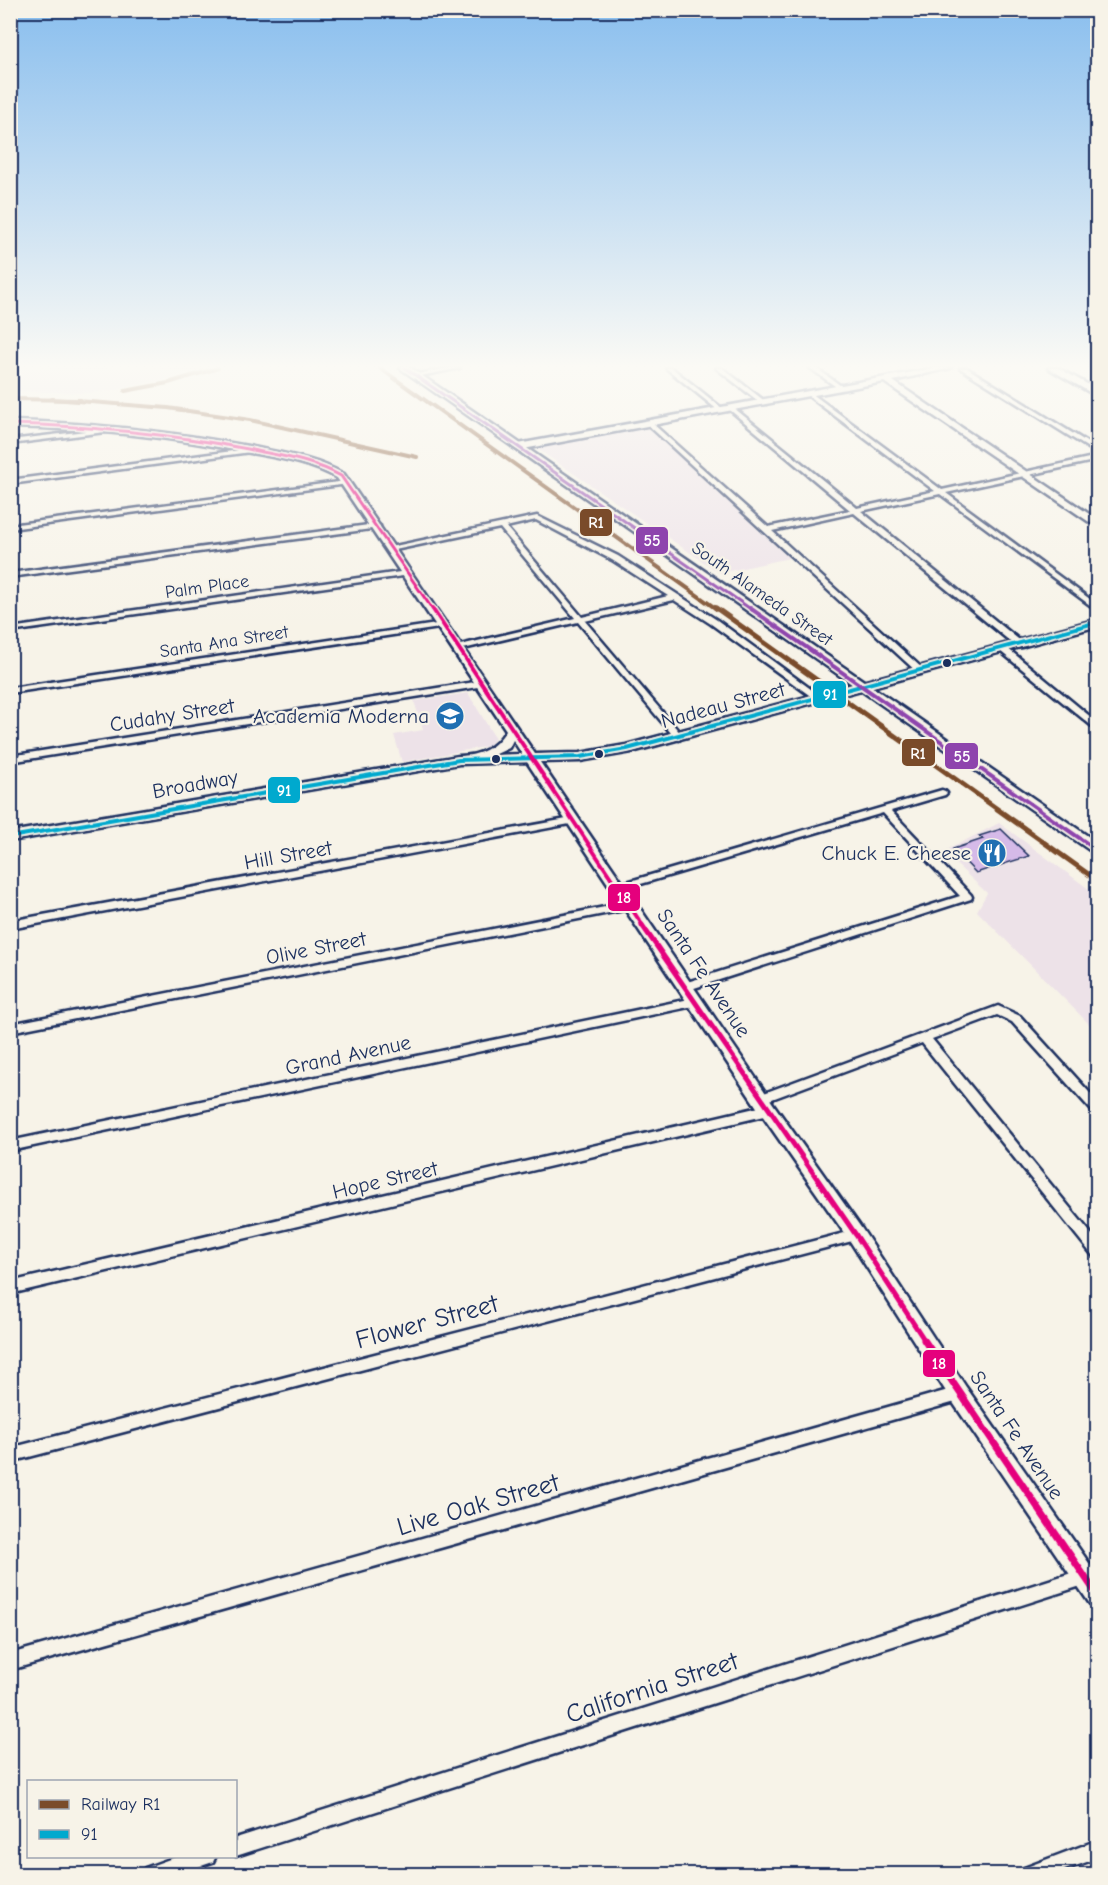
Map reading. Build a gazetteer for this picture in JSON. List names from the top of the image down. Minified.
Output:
{"streets":{"main road":["South Alameda Street","Nadeau Street","Broadway","Santa Fe Avenue"],"street":["Palm Place","Santa Ana Street","Cudahy Street","Hill Street","Olive Street","Grand Avenue","Hope Street","Flower Street","Live Oak Street","California Street"]},"crossings":[["Palm Place","Santa Fe Avenue"],["South Alameda Street","Nadeau Street"],["Santa Ana Street","Santa Fe Avenue"],["Nadeau Street","Broadway"],["Nadeau Street","Santa Fe Avenue"],["Cudahy Street","Santa Fe Avenue"],["Broadway","Santa Fe Avenue"],["Hill Street","Santa Fe Avenue"],["Olive Street","Santa Fe Avenue"],["Santa Fe Avenue","Grand Avenue"],["Santa Fe Avenue","Hope Street"],["Santa Fe Avenue","Flower Street"],["Santa Fe Avenue","Live Oak Street"],["Santa Fe Avenue","California Street"]],"places":{"school or university":["Academia Moderna"],"restaurant":["Chuck E. Cheese"]},"lines":["rail line R1","transit line 55","transit line 18","transit line 91"],"legend":["Railway R1","91"]}
